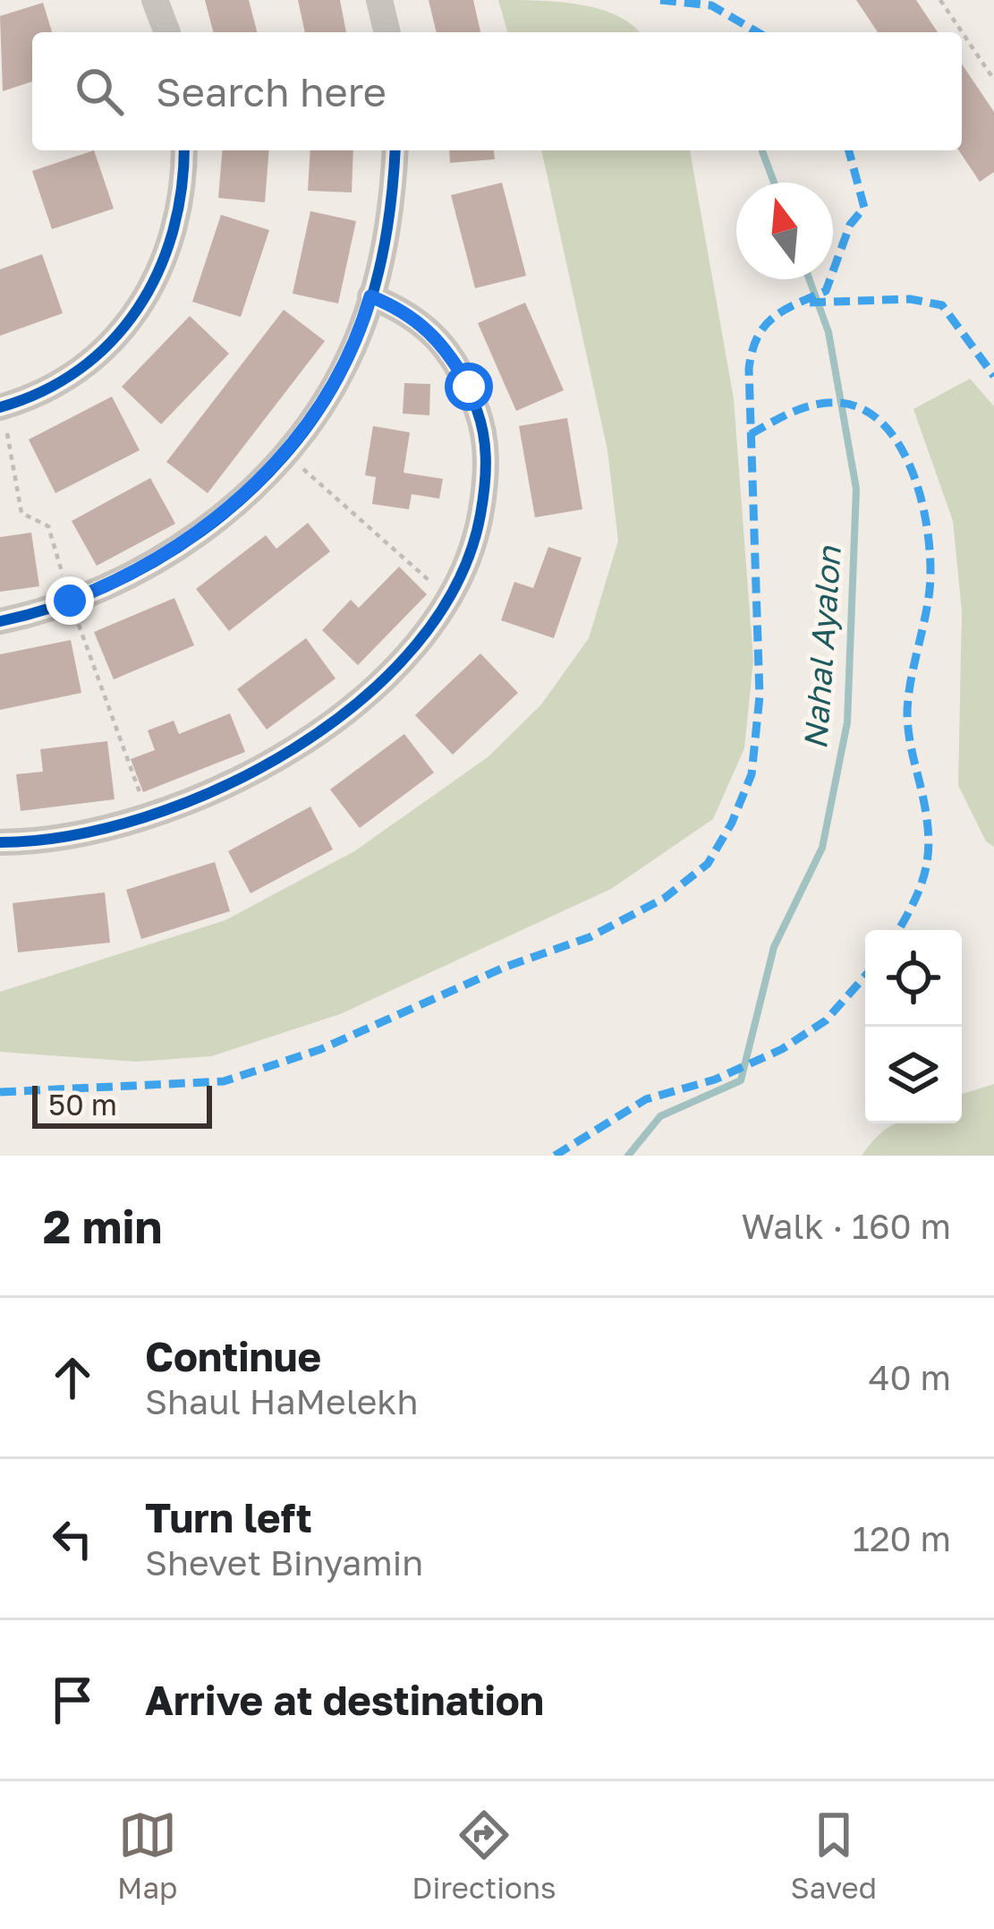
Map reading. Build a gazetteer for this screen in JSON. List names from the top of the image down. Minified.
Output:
{"water":["Nahal Ayalon"],"scale_bar":"50 m","north":"top","page":{"search":"Search here","scale":"50 m","heading":["2 min","Walk · 160 m"],"list":[["Continue","Shaul HaMelekh","40 m"],["Turn left","Shevet Binyamin","120 m"],"Arrive at destination"],"nav":["Map","Directions","Saved"]}}
